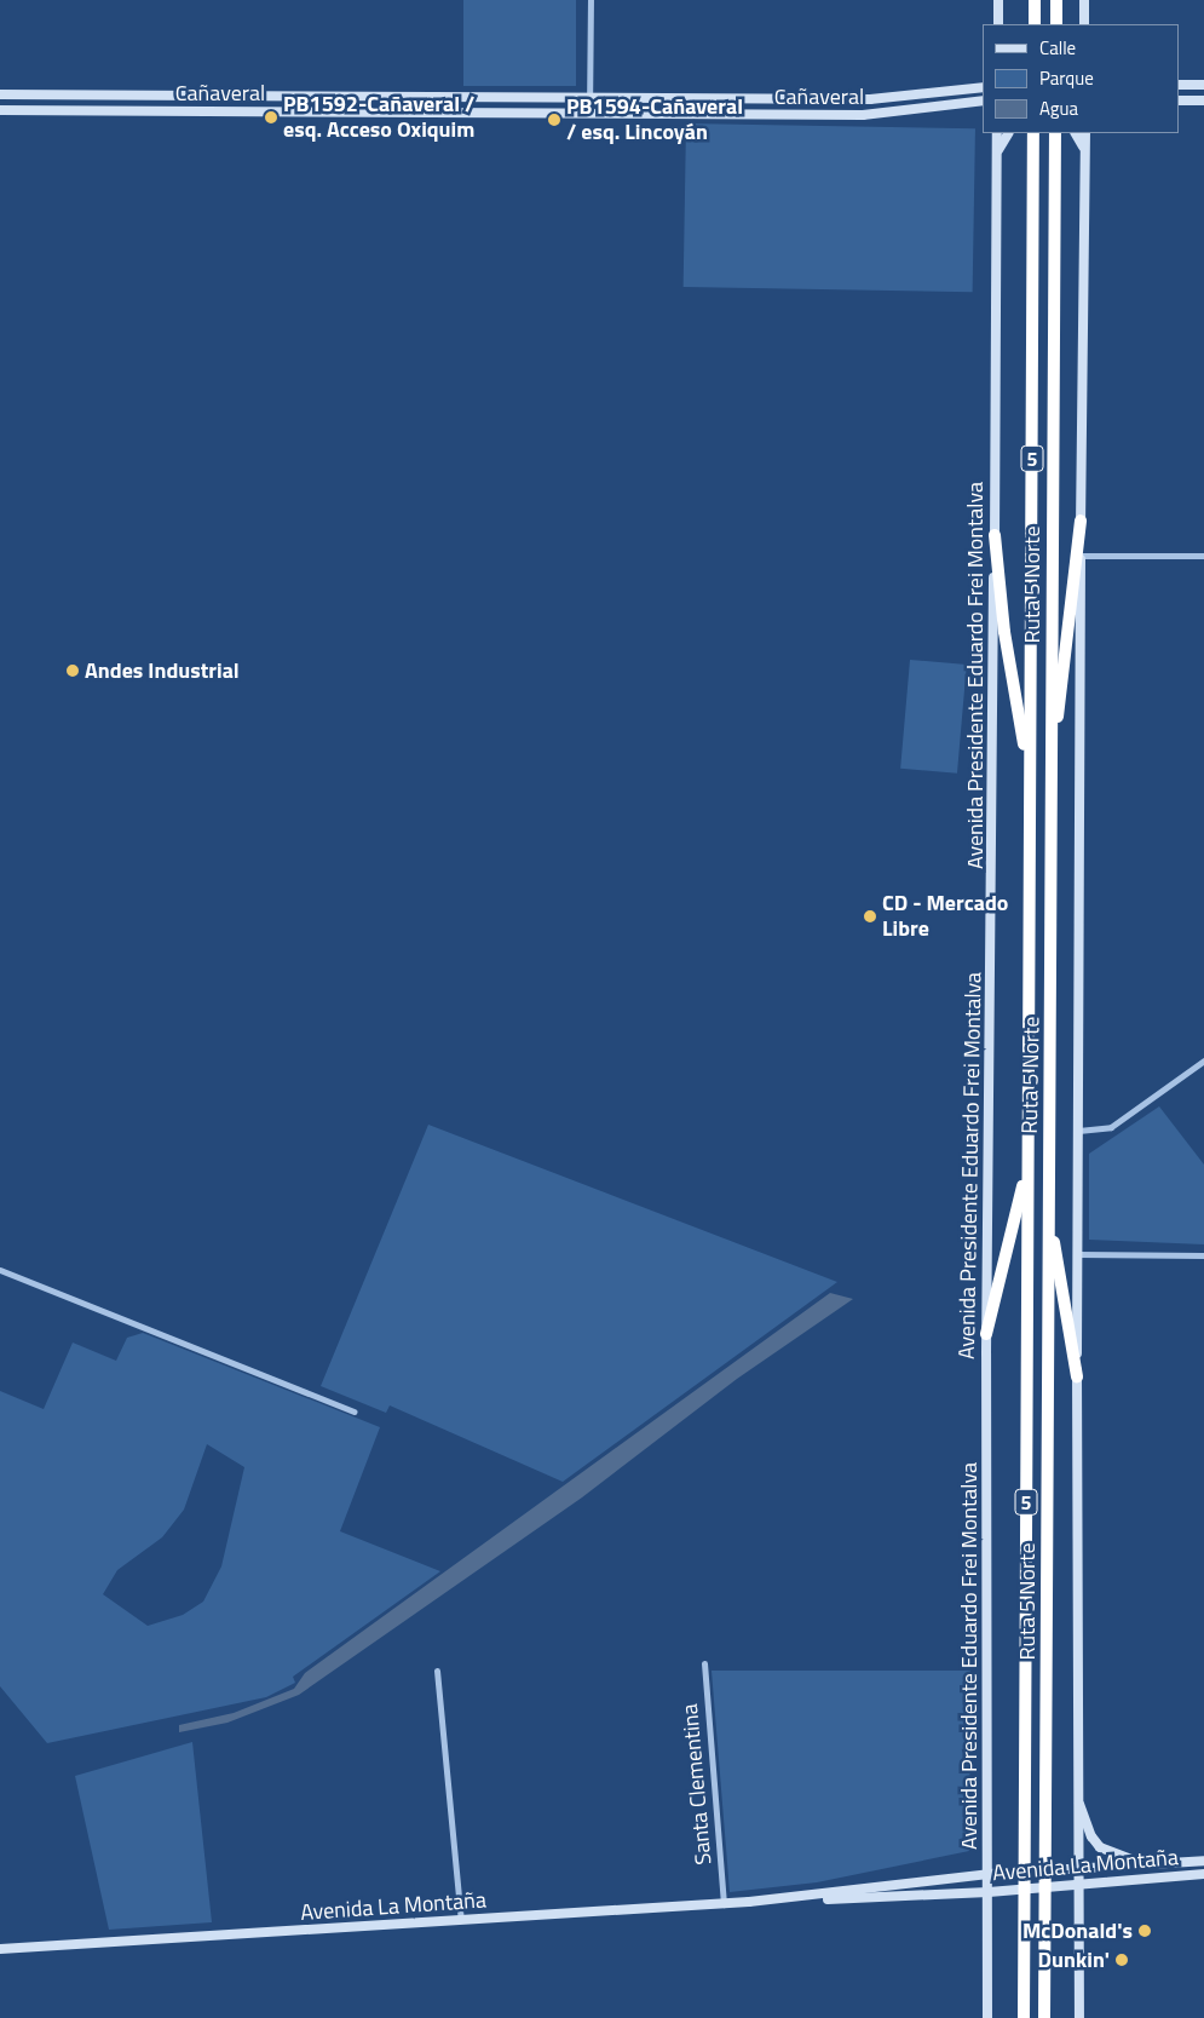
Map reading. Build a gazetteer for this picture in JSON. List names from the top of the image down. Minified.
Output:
{"streets":{"highway":["5","Ruta 5 Norte"],"main road":["Cañaveral","Avenida Presidente Eduardo Frei Montalva","Avenida La Montaña"],"street":["Santa Clementina"]},"crossings":[["Avenida Presidente Eduardo Frei Montalva","Avenida La Montaña"],["Santa Clementina","Avenida La Montaña"]],"places":["PB1592-Cañaveral / esq. Acceso Oxiquim","PB1594-Cañaveral / esq. Lincoyán","Andes Industrial","CD - Mercado Libre","McDonald's","Dunkin'"],"legend":["Calle","Parque","Agua"]}
